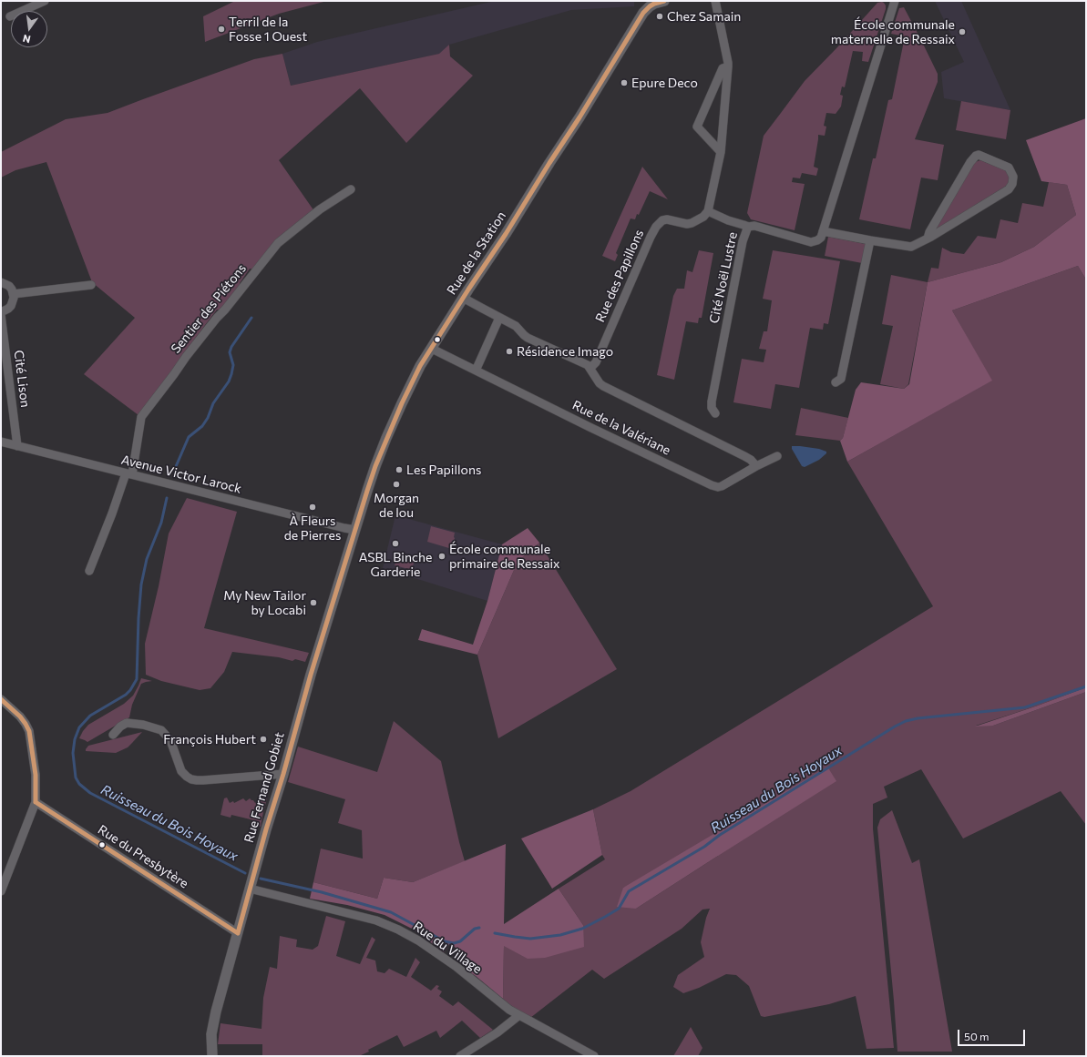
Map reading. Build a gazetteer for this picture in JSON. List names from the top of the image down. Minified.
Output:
{"streets":{"street":["Rue de la Station","Rue des Papillons","Cité Noël Lustre","Sentier des Piétons","Cité Lison","Rue de la Valériane","Avenue Victor Larock","Rue Fernand Gobiet","Rue du Presbytère","Rue du Village"]},"crossings":[["Rue de la Station","Rue de la Valériane"],["Rue de la Station","Avenue Victor Larock"],["Rue de la Station","Rue Fernand Gobiet"],["Sentier des Piétons","Avenue Victor Larock"],["Cité Lison","Avenue Victor Larock"],["Avenue Victor Larock","Rue Fernand Gobiet"],["Rue Fernand Gobiet","Rue du Presbytère"],["Rue Fernand Gobiet","Rue du Village"]],"water":["Ruisseau du Bois Hoyaux"],"places":["Chez Samain","Terril de la Fosse 1 Ouest","École communale maternelle de Ressaix","Epure Deco","Résidence Imago","Les Papillons","Morgan de lou","À Fleurs de Pierres","ASBL Binche Garderie","École communale primaire de Ressaix","My New Tailor by Locabi","François Hubert"],"scale_bar":"50 m","north":"bottom"}
